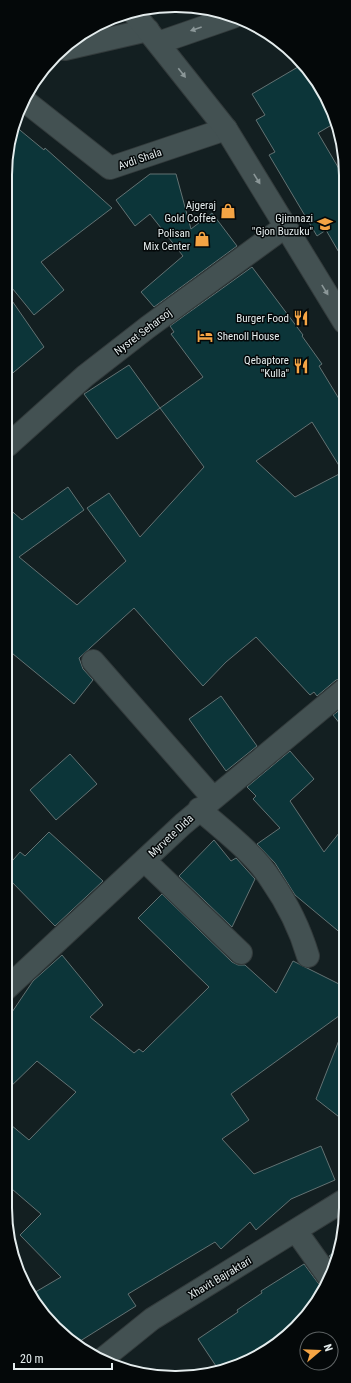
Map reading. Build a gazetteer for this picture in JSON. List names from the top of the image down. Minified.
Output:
{"streets":{"street":["Avdi Shala","Nysret Seharsoj","Myrvete Dida","Xhavit Bajraktari"]},"places":{"shop":["Ajgeraj Gold Coffee","Polisan Mix Center"],"school or university":["Gjimnazi \"Gjon Buzuku\""],"restaurant":["Burger Food","Qebaptore \"Kulla\""],"hotel":["Shenoll House"]},"scale_bar":"20 m","north":"right"}
